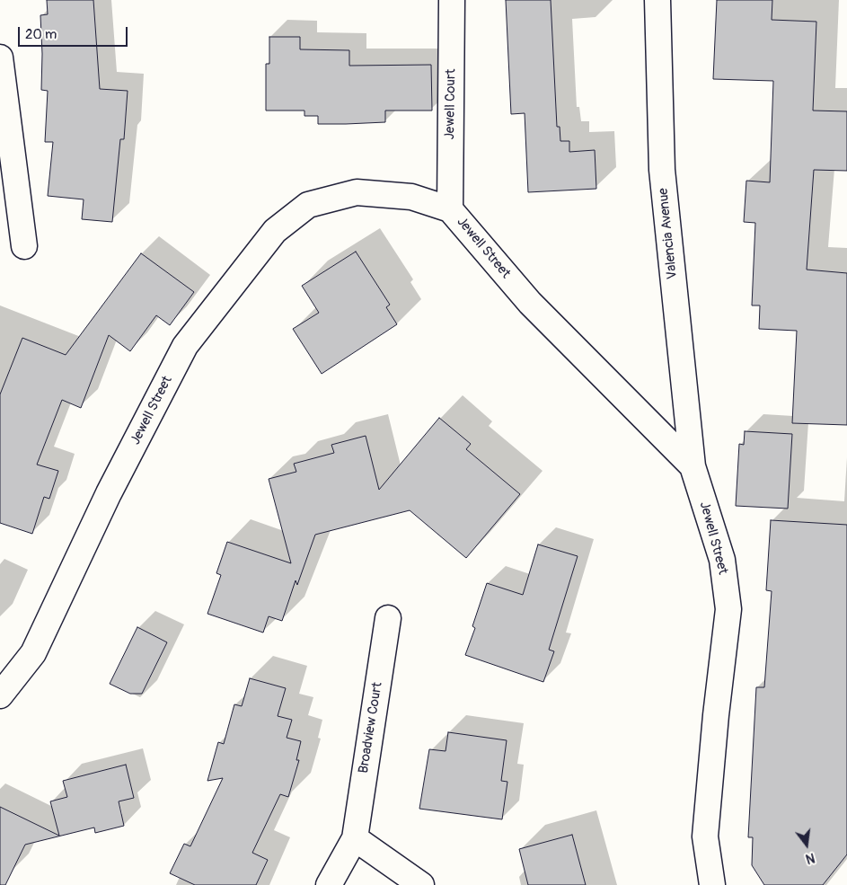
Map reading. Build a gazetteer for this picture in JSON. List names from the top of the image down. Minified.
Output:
{"streets":{"street":["Jewell Court","Valencia Avenue","Jewell Street","Broadview Court"]},"crossings":[["Jewell Court","Jewell Street"],["Valencia Avenue","Jewell Street"]],"scale_bar":"20 m","north":"bottom"}
